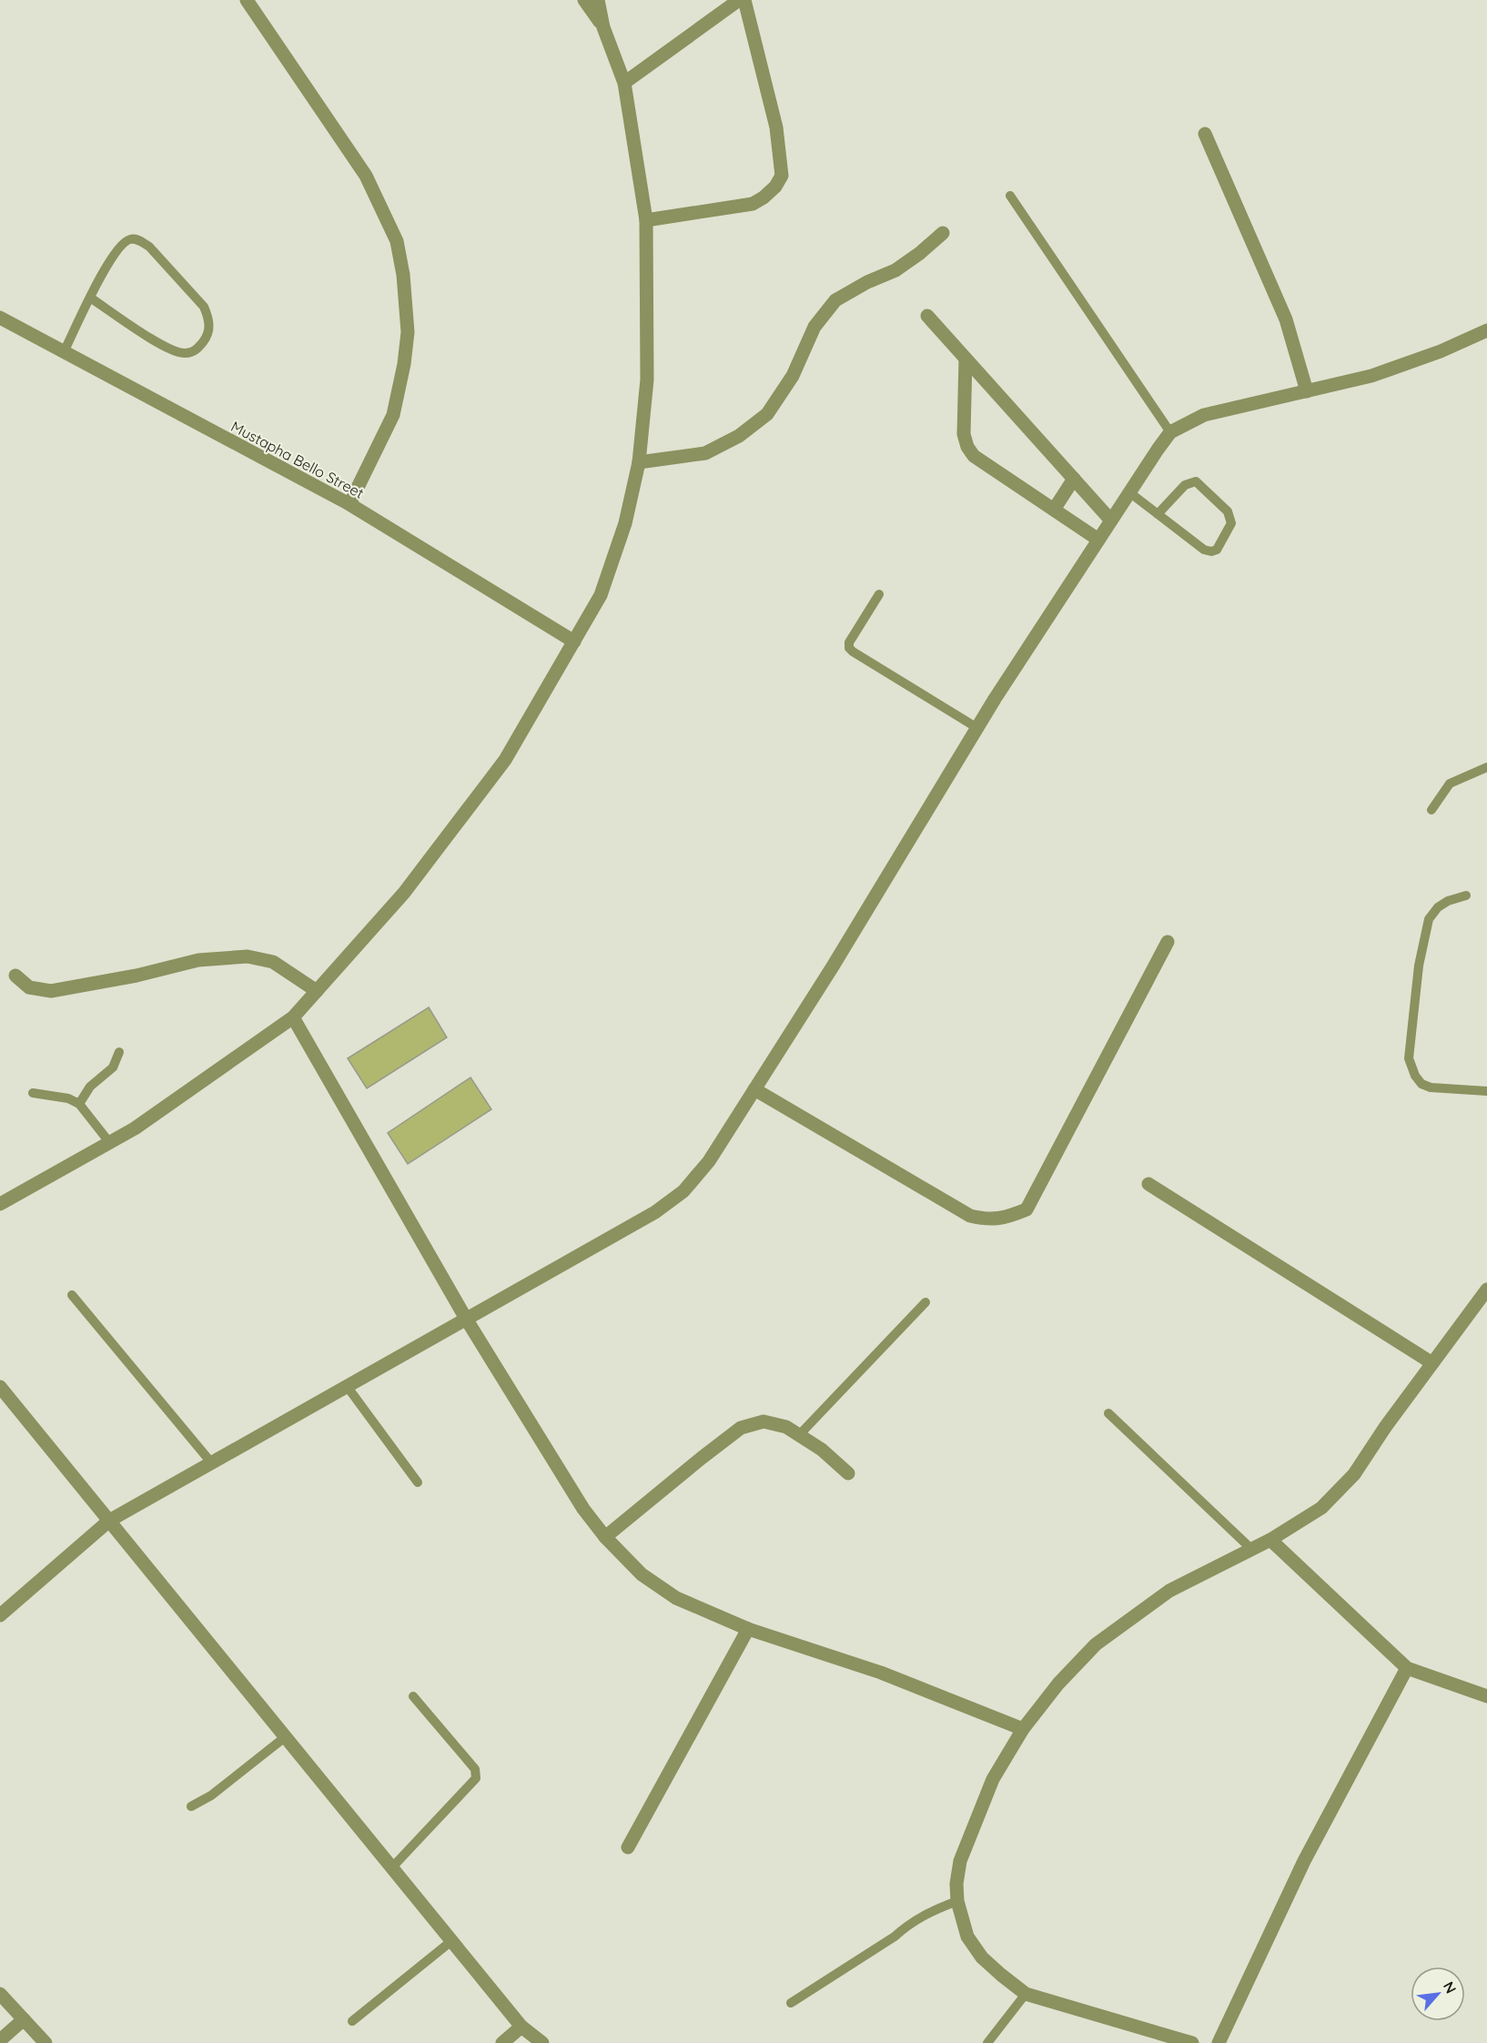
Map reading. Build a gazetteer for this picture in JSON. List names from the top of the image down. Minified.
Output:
{"streets":{"street":["Mustapha Bello Street"]},"north":"top right"}
